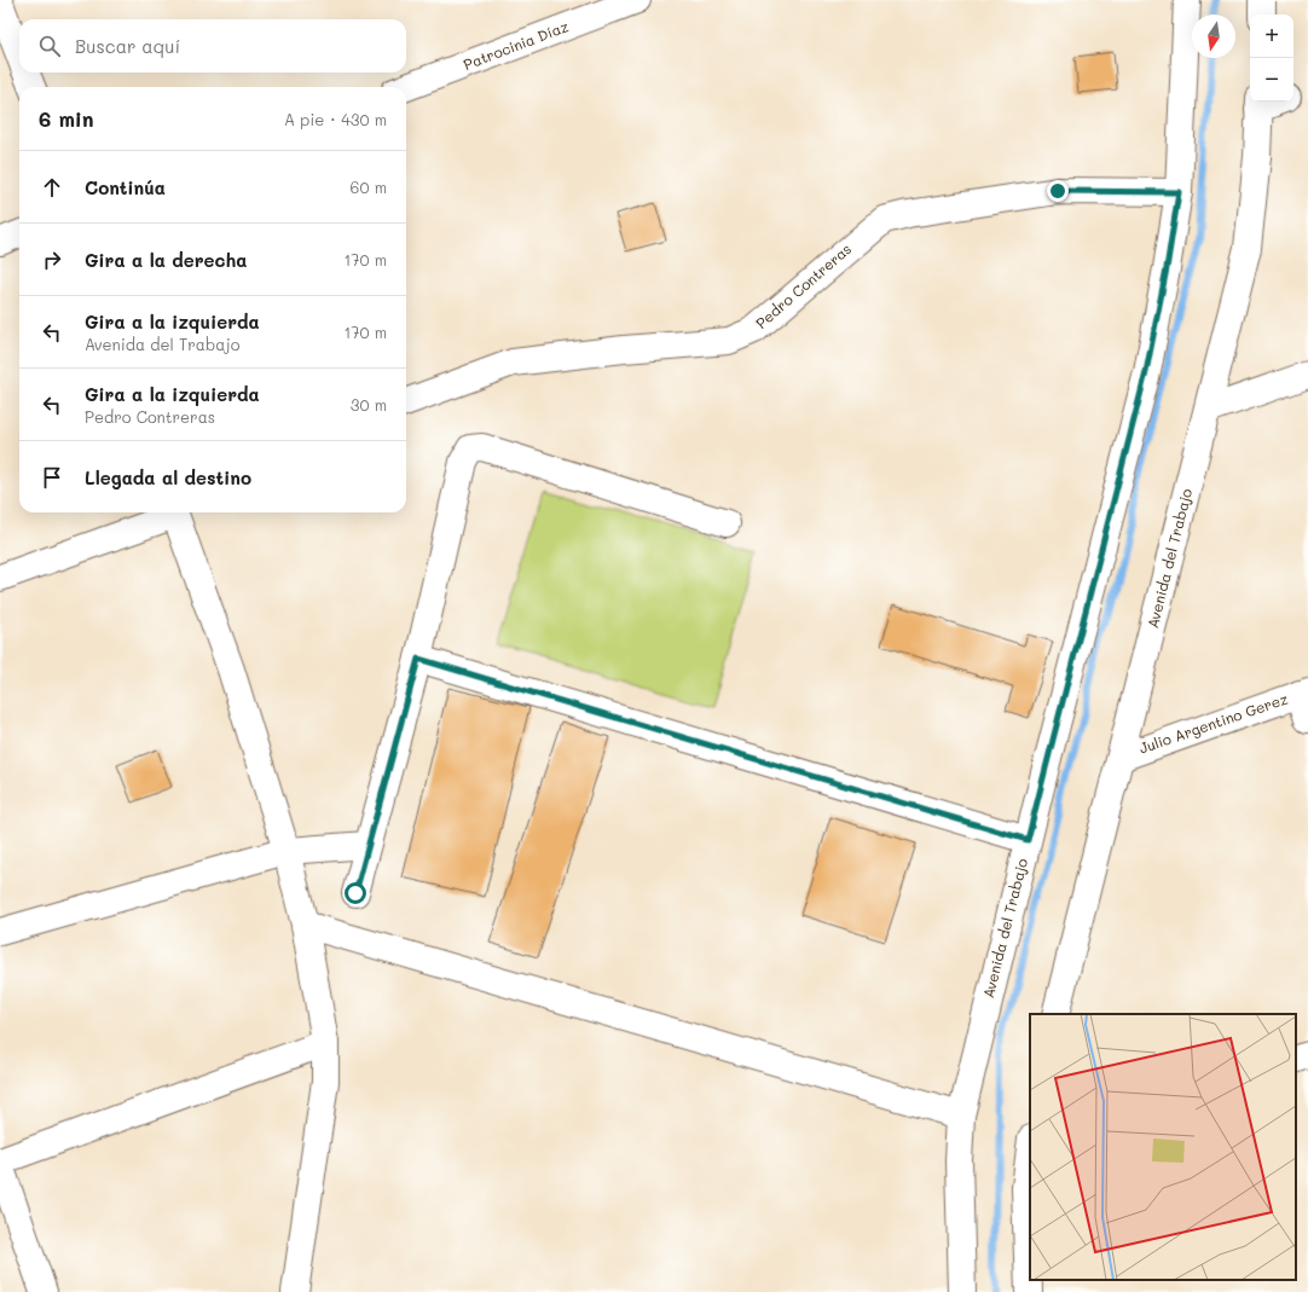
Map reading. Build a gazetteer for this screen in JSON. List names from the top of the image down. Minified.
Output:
{"streets":{"street":["Patrocinia Díaz","Pedro Contreras","Avenida del Trabajo","Julio Argentino Gerez"]},"crossings":[["Pedro Contreras","Avenida del Trabajo"],["Avenida del Trabajo","Julio Argentino Gerez"]],"north":"bottom","page":{"map_buttons":["+","−"],"search":"Buscar aquí","heading":["6 min","A pie · 430 m"],"list":[["Continúa","60 m"],["Gira a la derecha","170 m"],["Gira a la izquierda","Avenida del Trabajo","170 m"],["Gira a la izquierda","Pedro Contreras","30 m"],"Llegada al destino"]}}
